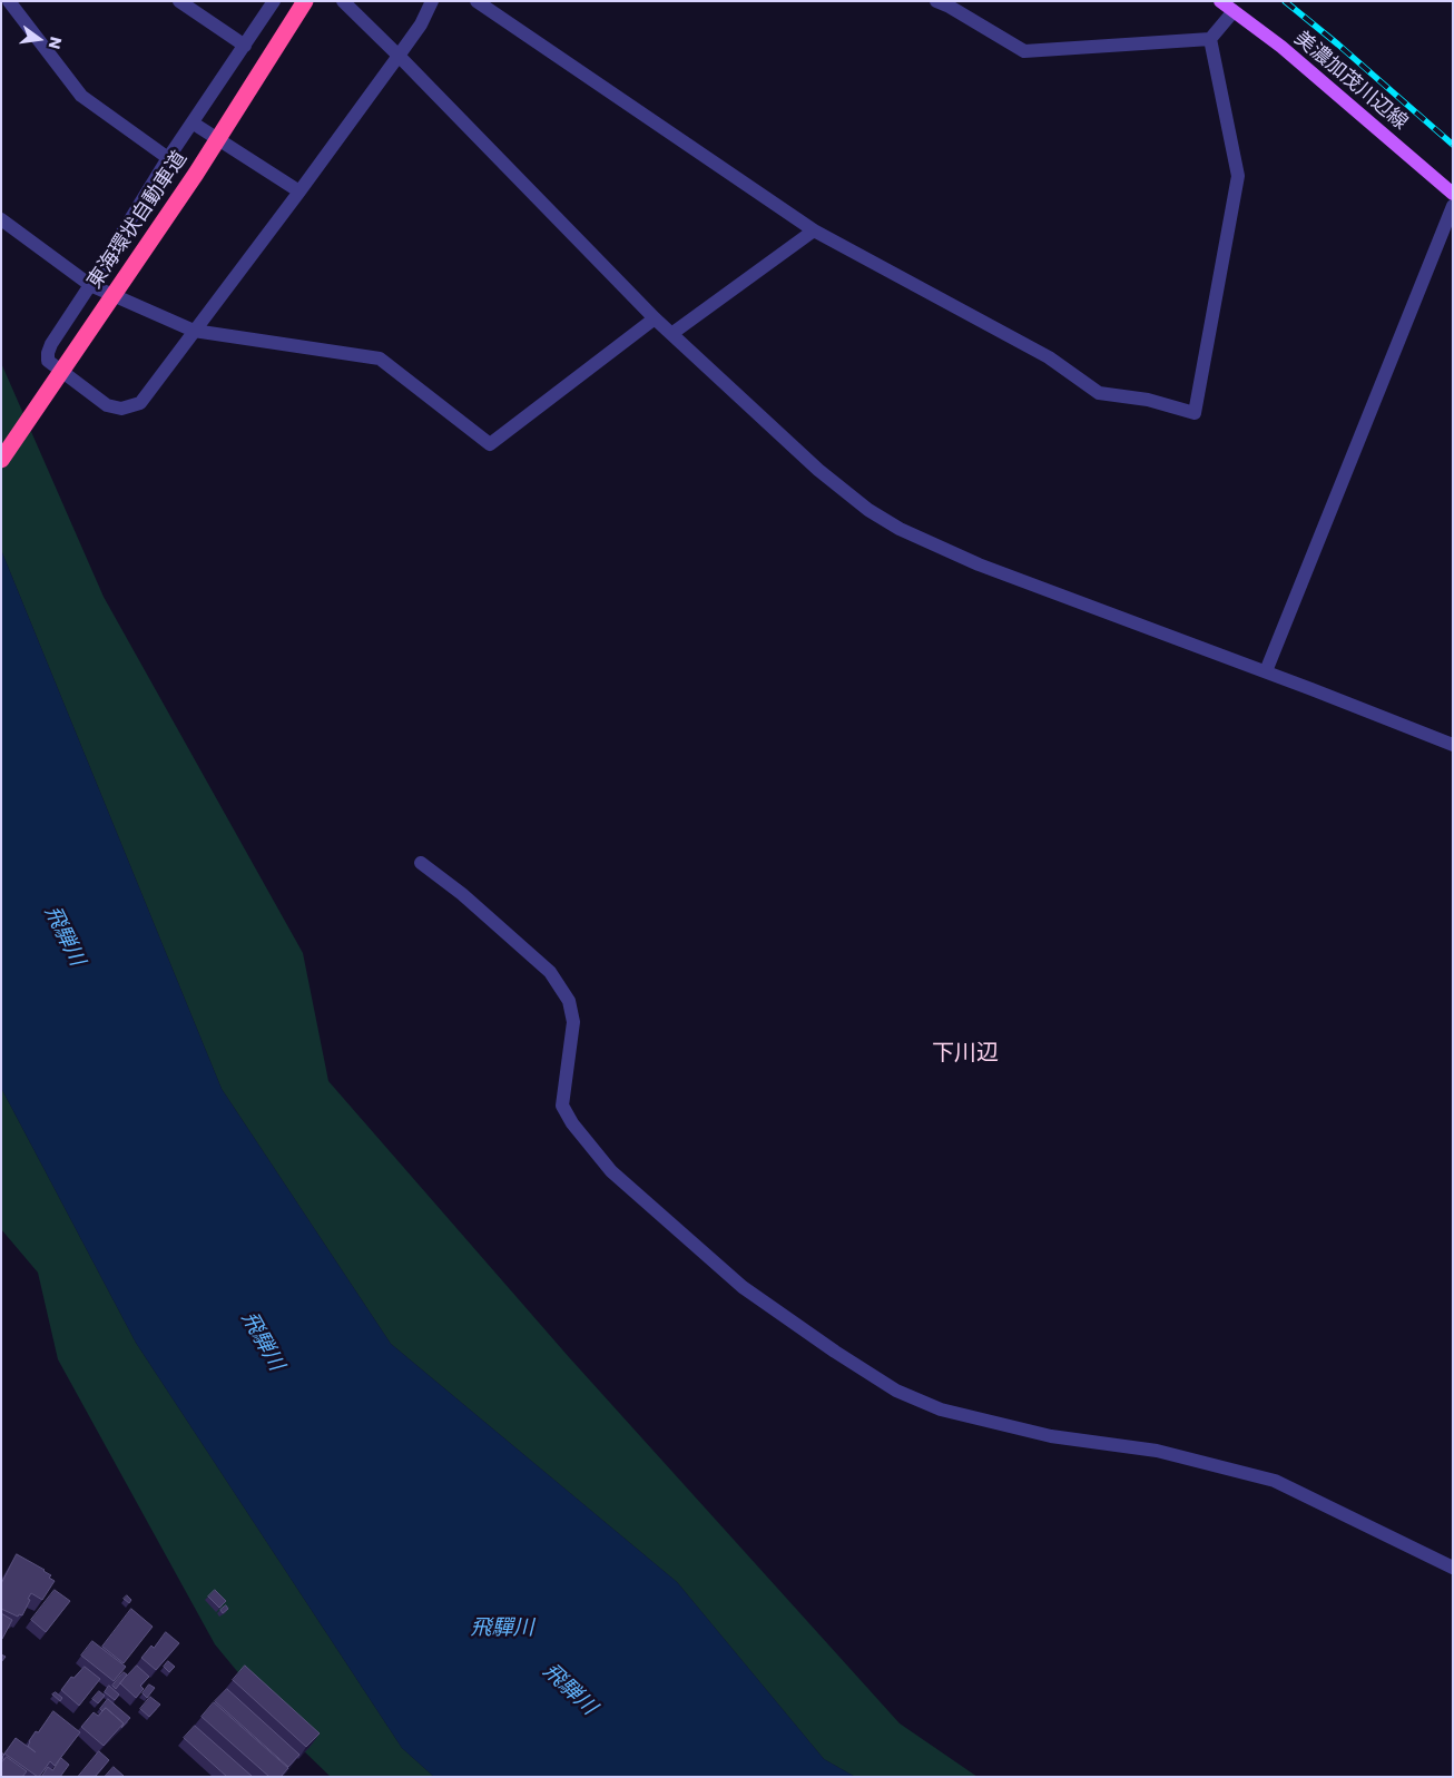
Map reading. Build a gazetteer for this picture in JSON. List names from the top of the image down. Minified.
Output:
{"streets":{"highway":["東海環状自動車道"],"main road":["美濃加茂川辺線"]},"districts":["下川辺"],"water":["飛騨川","飛驒川"],"north":"right"}
